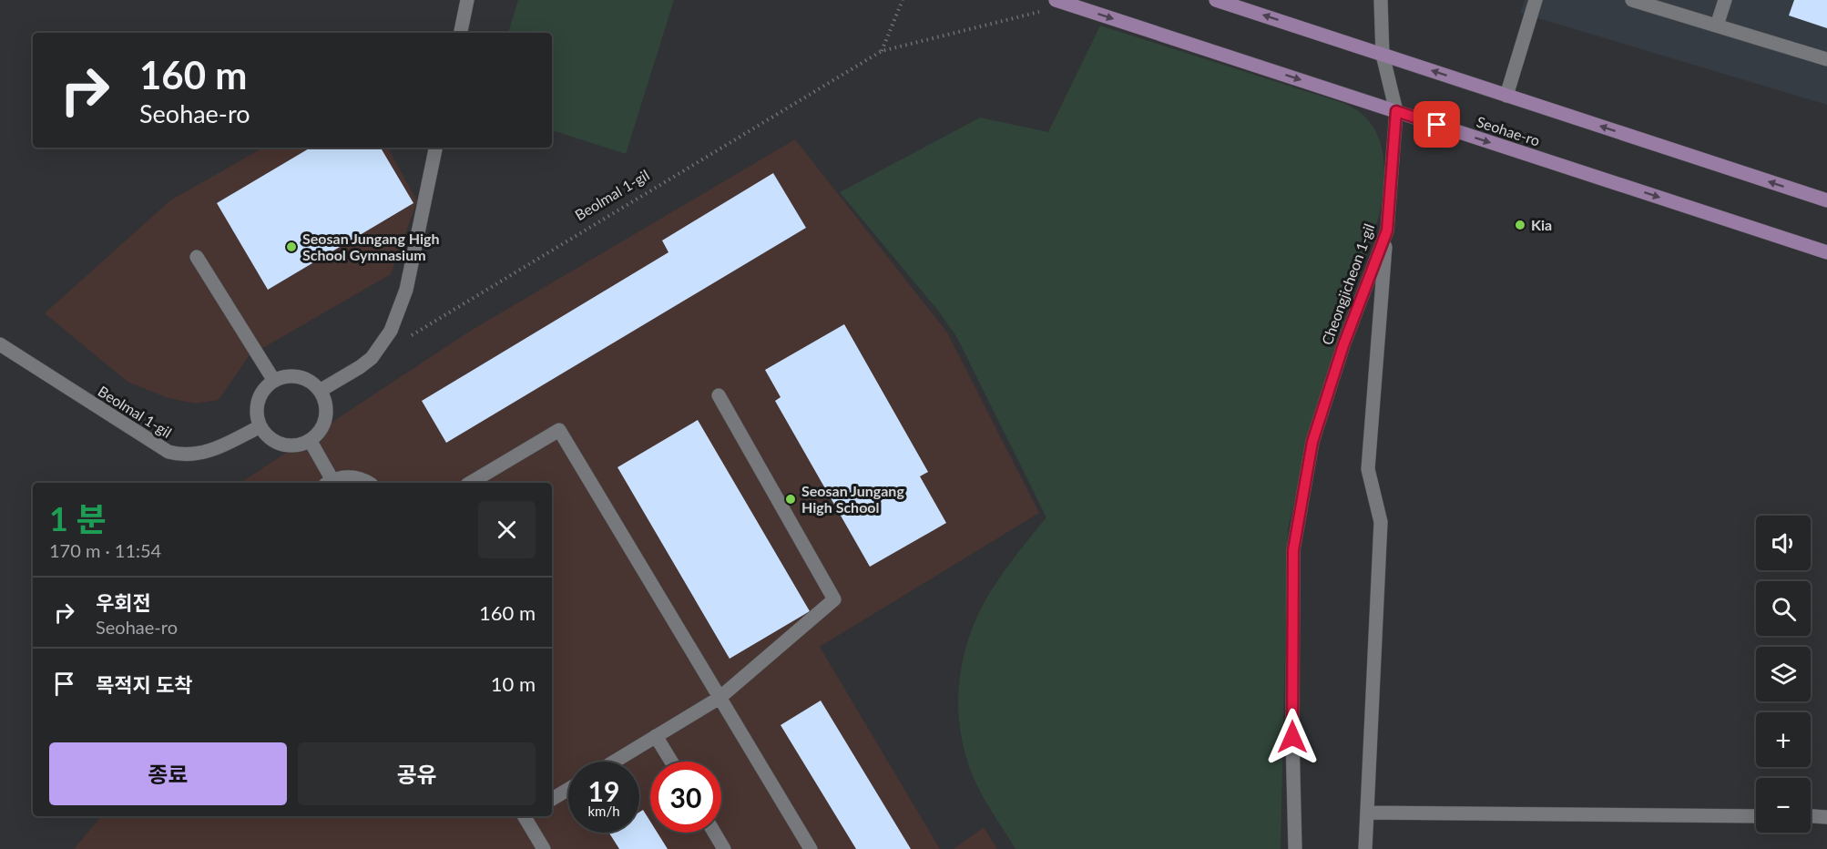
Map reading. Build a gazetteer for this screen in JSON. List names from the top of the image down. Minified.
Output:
{"streets":{"main road":["Seohae-ro"],"street":["Beolmal 1-gil","Cheongjicheon 1-gil"]},"crossings":[["Seohae-ro","Beolmal 1-gil"],["Seohae-ro","Cheongjicheon 1-gil"]],"places":["Kia","Seosan Jungang High School Gymnasium","Seosan Jungang High School"],"page":{"turn":["160 m","Seohae-ro"],"heading":["1 분","170 m · 11:54"],"map_buttons":["+","−"],"list":[{"name":"우회전","note":"Seohae-ro","value":"160 m"},{"name":"목적지 도착","value":"10 m"}],"buttons":["종료","공유"],"speed":"19 km/h","limit":"30"}}
